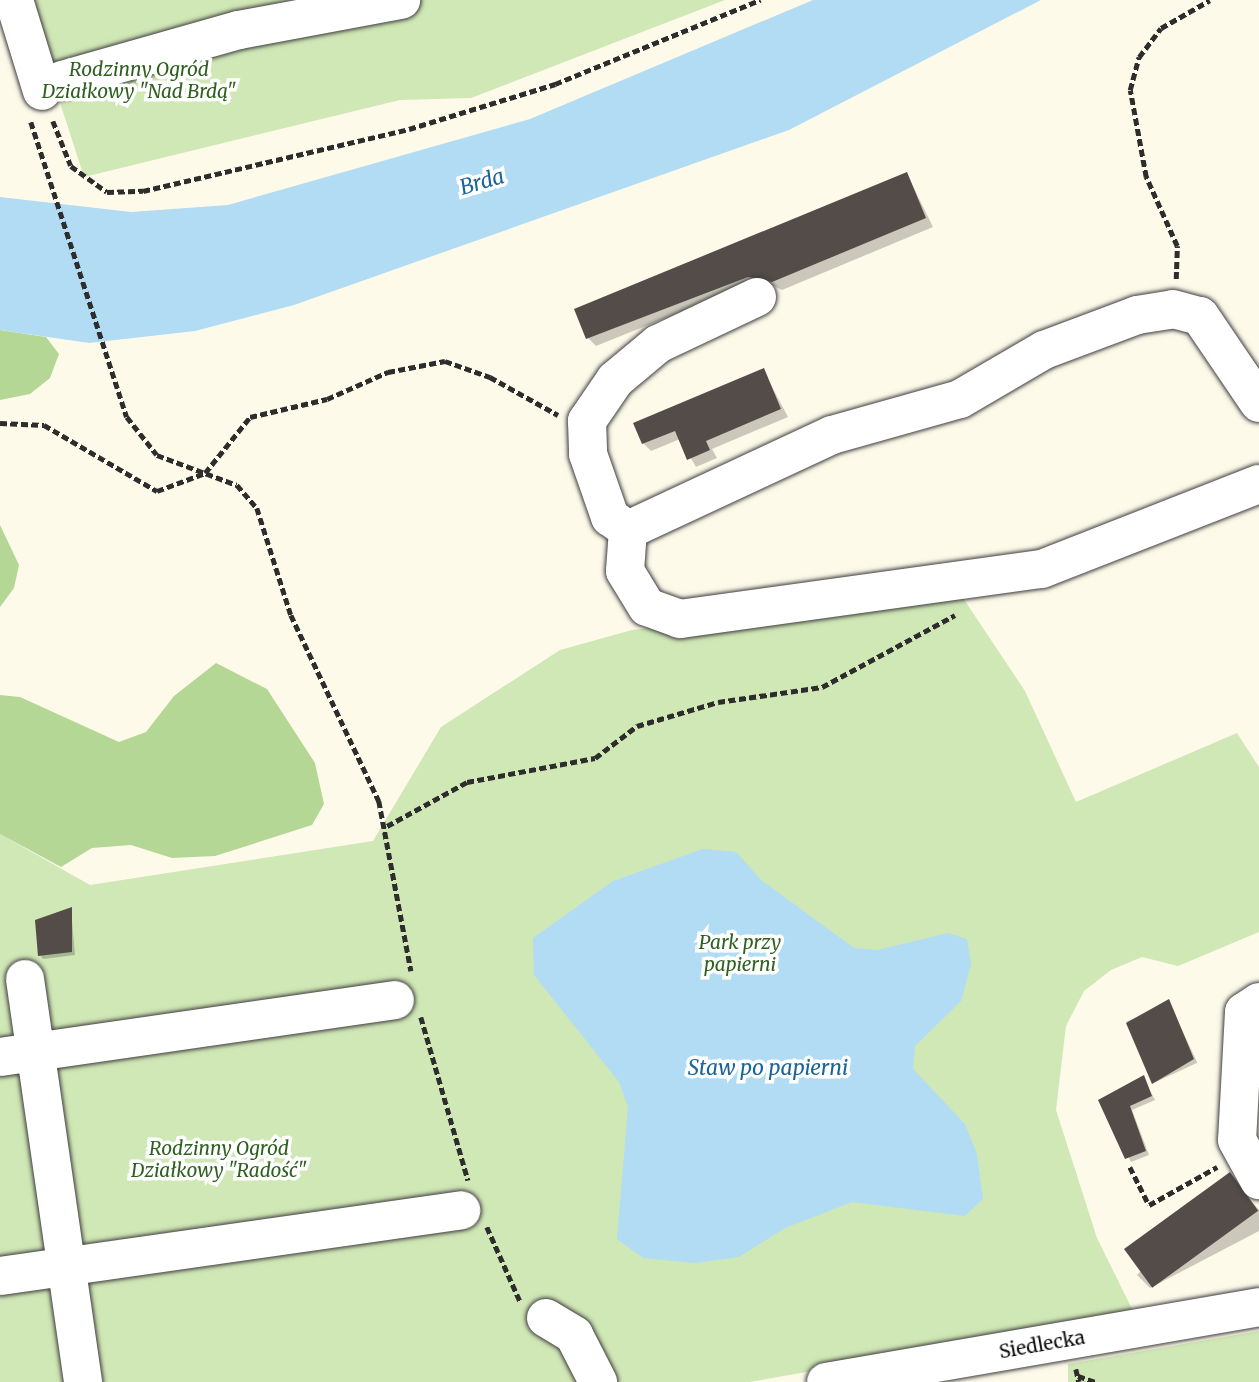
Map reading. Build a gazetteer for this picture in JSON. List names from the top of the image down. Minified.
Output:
{"streets":{"street":["Siedlecka"]},"water":["Brda","Staw po papierni"],"parks":["Rodzinny Ogród Działkowy \"Nad Brdą\"","Park przy papierni","Rodzinny Ogród Działkowy \"Radość\""]}
